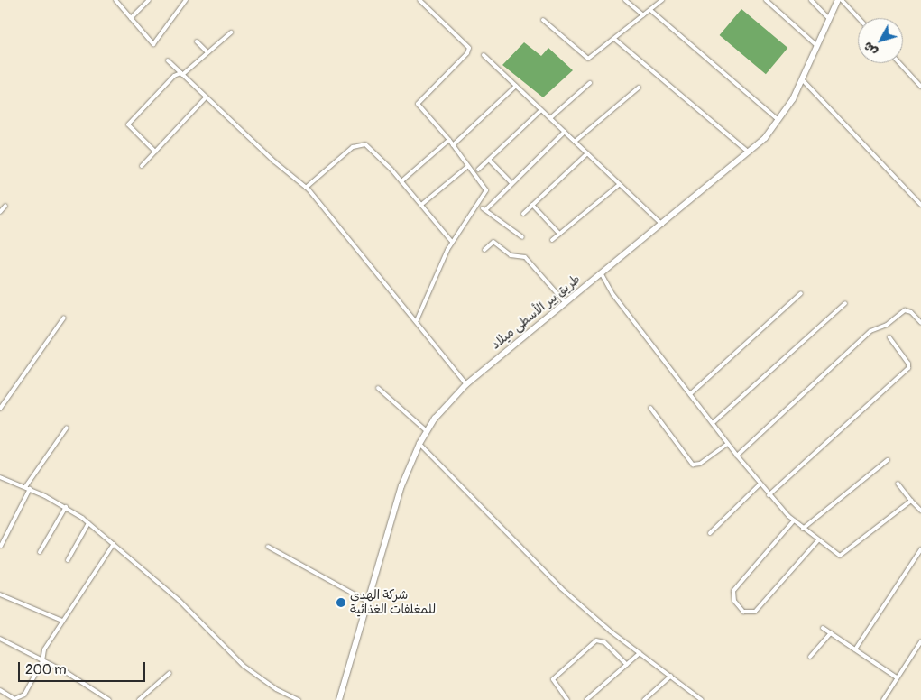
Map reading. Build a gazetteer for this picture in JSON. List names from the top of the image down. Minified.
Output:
{"streets":{"main road":["طريق بير الأسطى ميلاد"]},"places":["شركة الهدي للمغلفات الغذائية"],"scale_bar":"200 m","north":"bottom left"}
